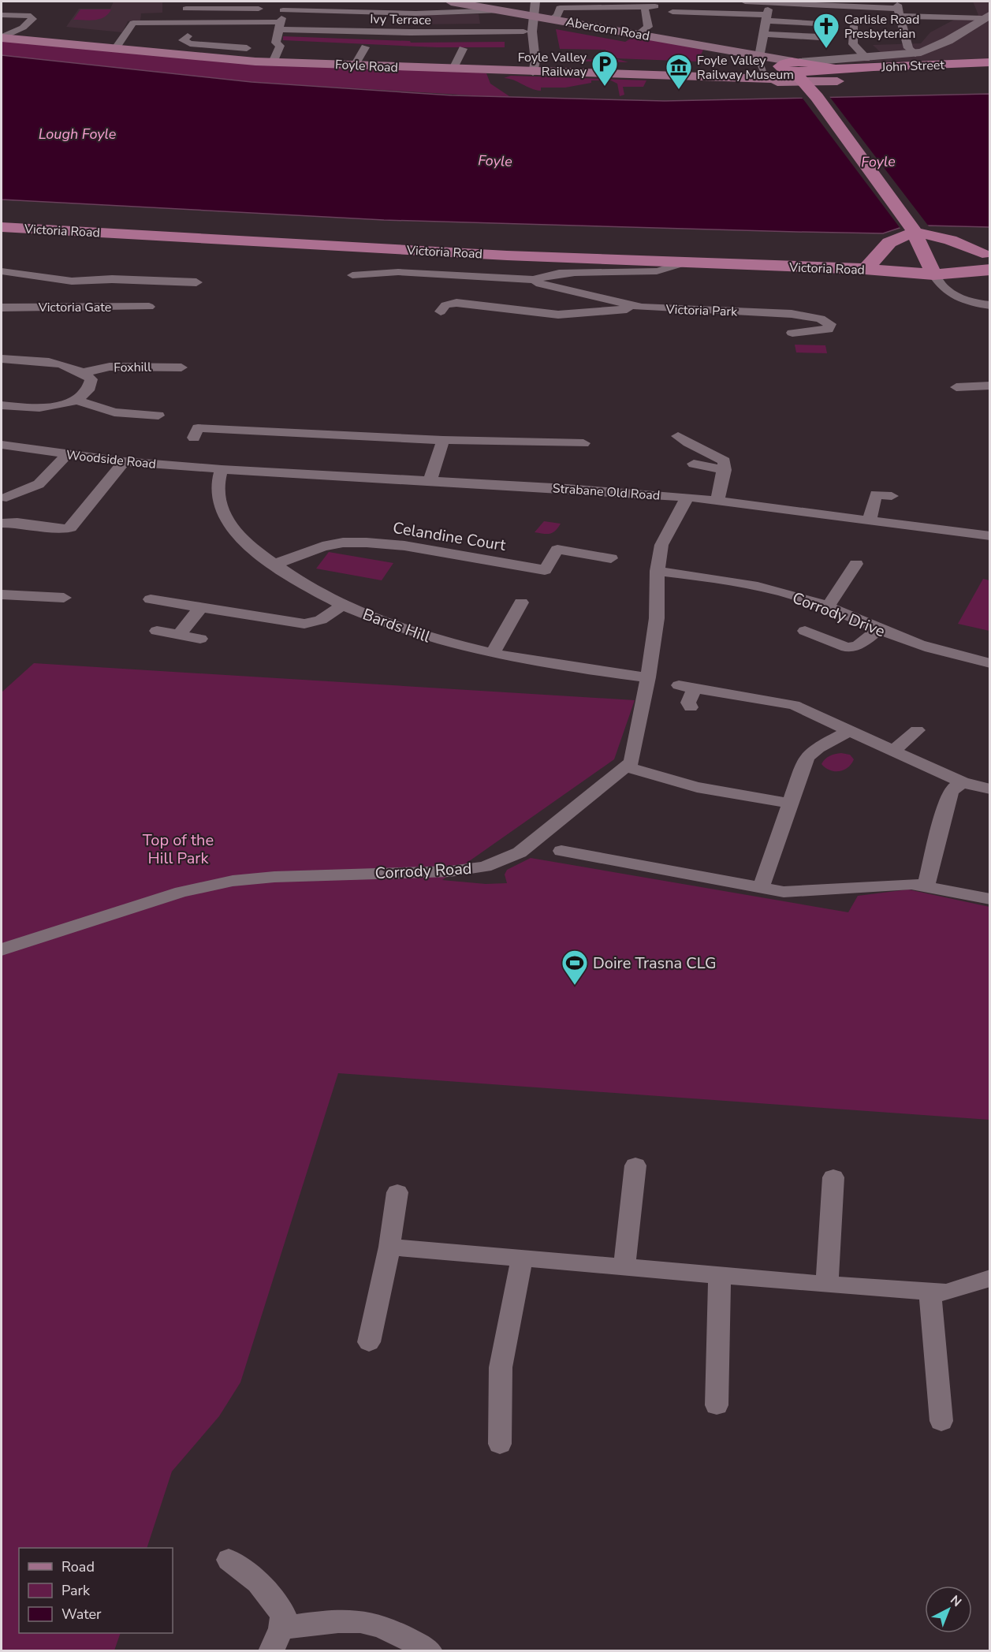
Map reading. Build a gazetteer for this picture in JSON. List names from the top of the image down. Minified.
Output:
{"streets":{"highway":["Foyle Road","John Street","Victoria Road"],"main road":["Abercorn Road"],"street":["Ivy Terrace","Victoria Gate","Victoria Park","Foxhill","Woodside Road","Strabane Old Road","Celandine Court","Corrody Drive","Bards Hill","Corrody Road"]},"crossings":[["Ivy Terrace","Foyle Road"],["Abercorn Road","Foyle Road"],["Abercorn Road","John Street"],["Foyle Road","John Street"],["Victoria Road","Victoria Park"],["Woodside Road","Strabane Old Road"],["Woodside Road","Bards Hill"],["Strabane Old Road","Bards Hill"],["Celandine Court","Bards Hill"]],"water":["Lough Foyle","Foyle"],"parks":["Top of the Hill Park"],"places":{"church":["Carlisle Road Presbyterian"],"parking":["Foyle Valley Railway"],"museum":["Foyle Valley Railway Museum"],"sports":["Doire Trasna CLG"]},"legend":["Road","Park","Water"],"north":"top right"}
